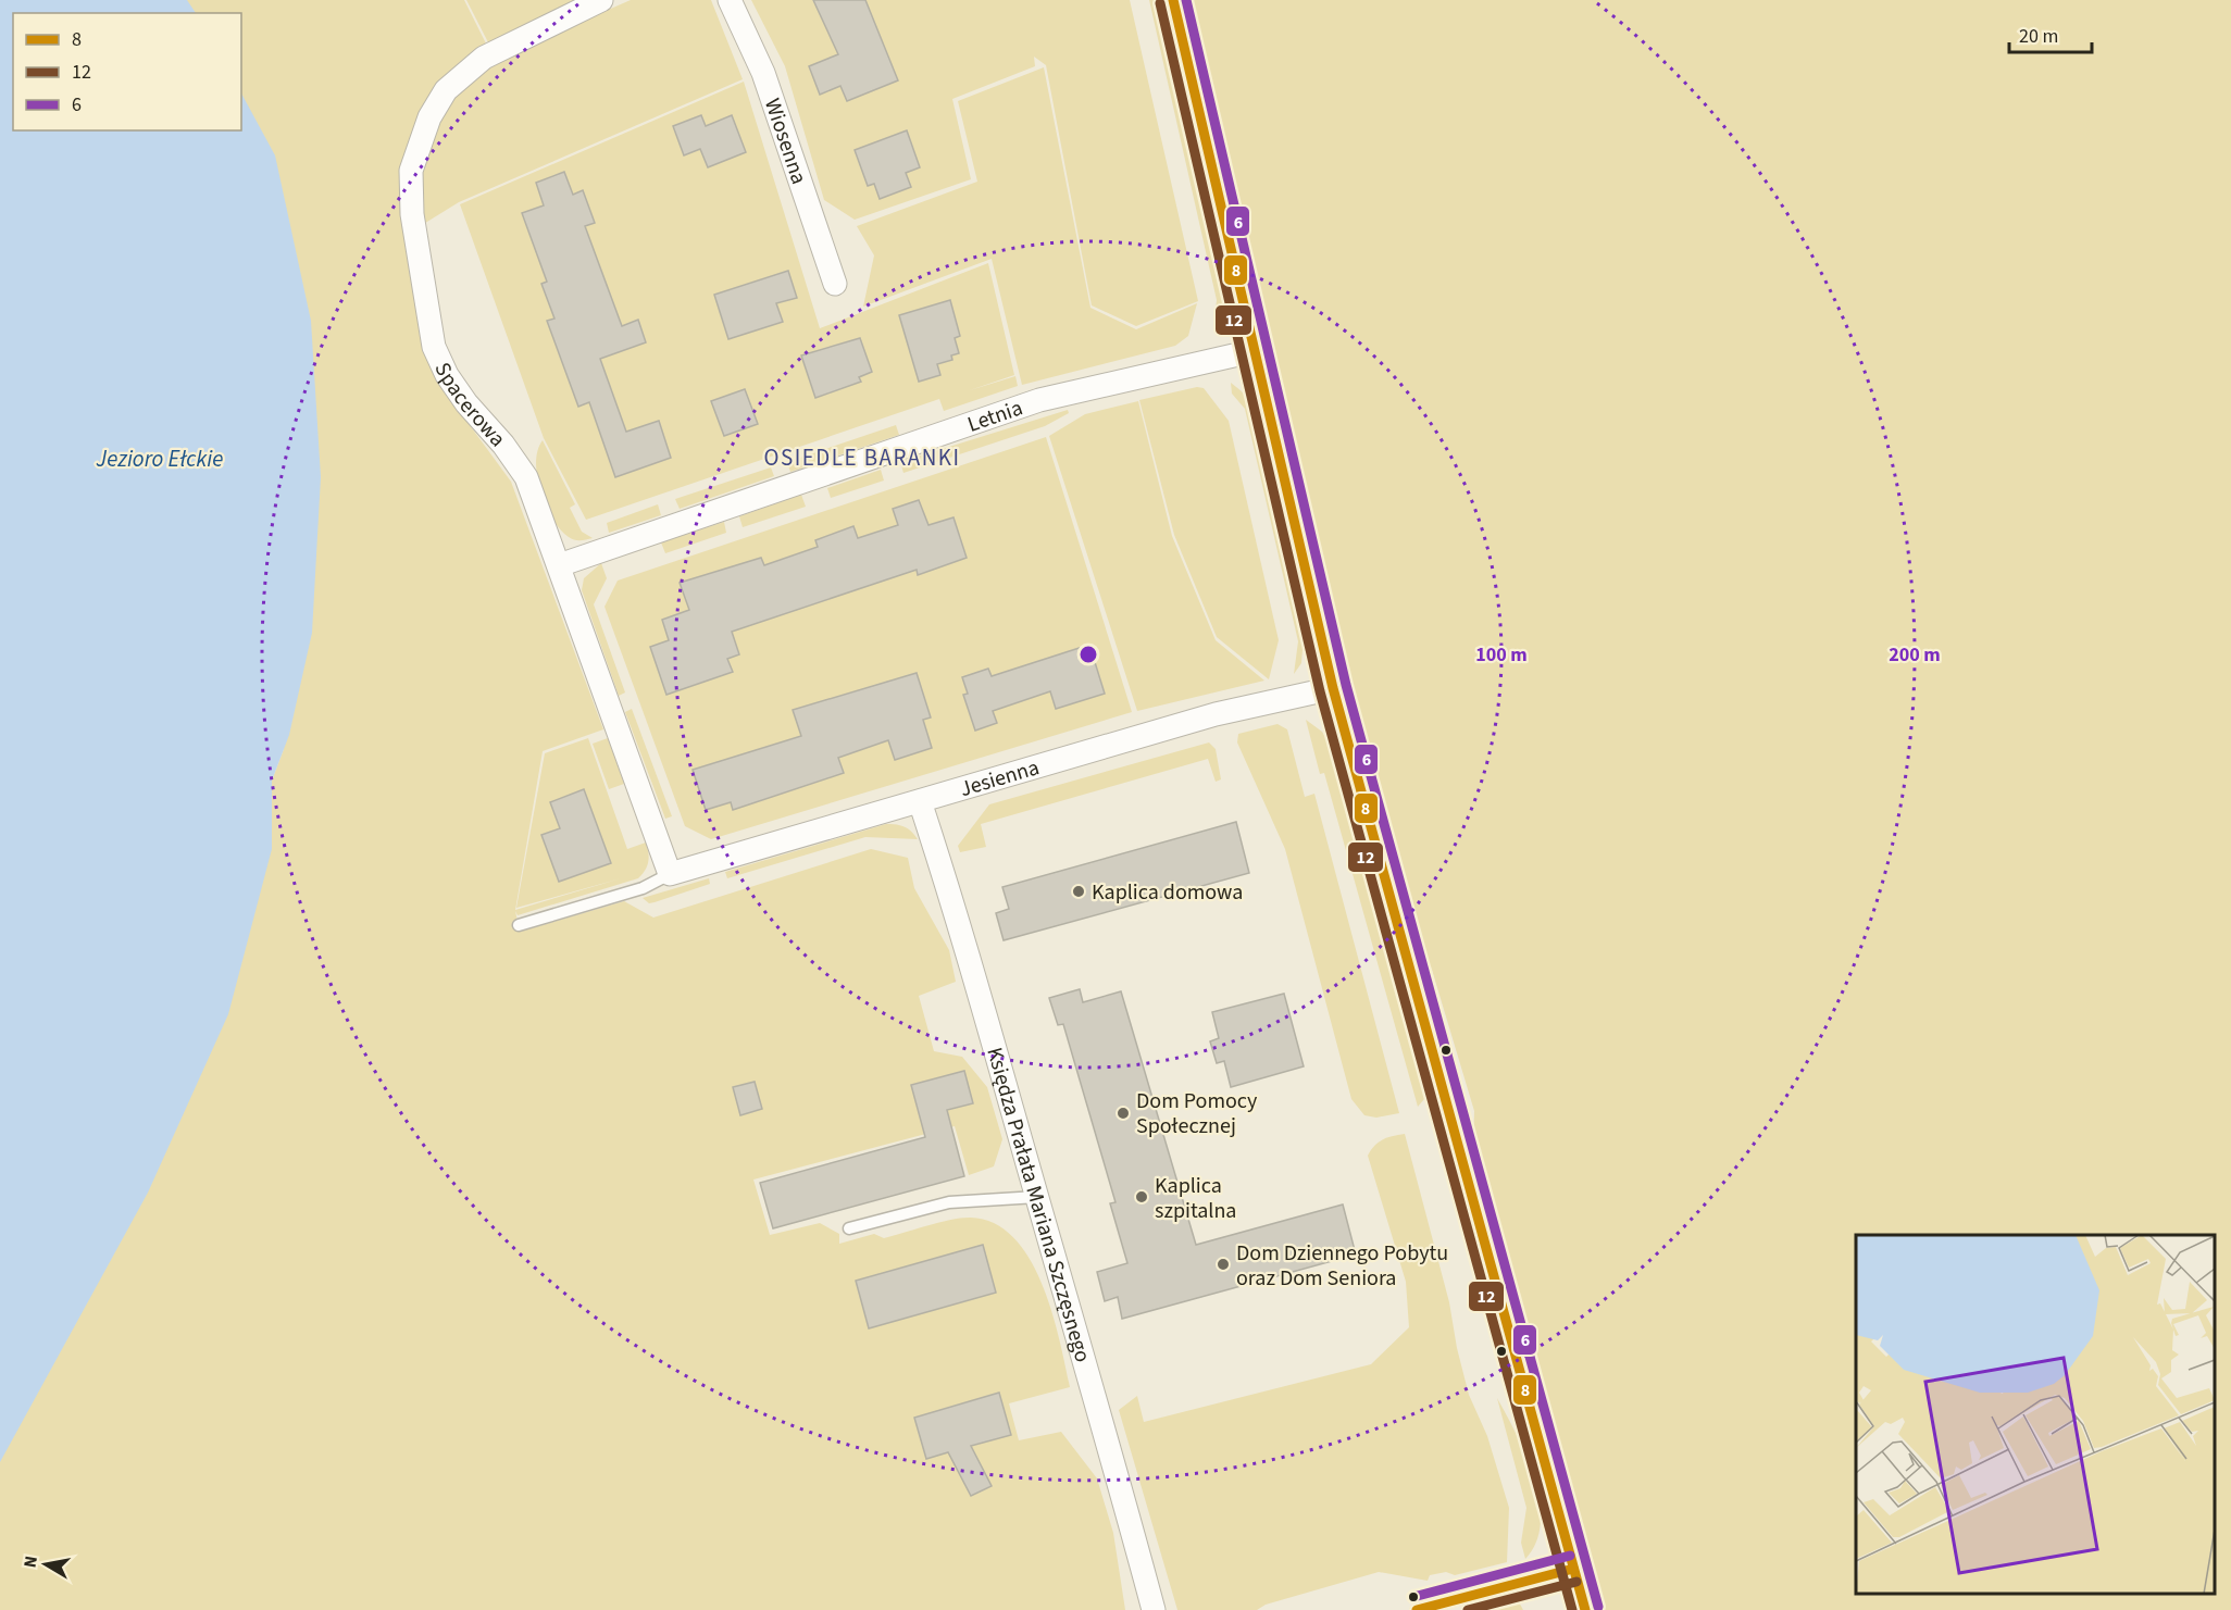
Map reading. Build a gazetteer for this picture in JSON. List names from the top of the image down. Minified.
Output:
{"streets":{"street":["Wiosenna","Spacerowa","Letnia","Jesienna","Księdza Prałata Mariana Szczęsnego"]},"crossings":[["Spacerowa","Letnia"],["Spacerowa","Jesienna"],["Jesienna","Księdza Prałata Mariana Szczęsnego"]],"districts":["OSIEDLE BARANKI"],"water":["Jezioro Ełckie"],"places":["Kaplica domowa","Dom Pomocy Społecznej","Kaplica szpitalna","Dom Dziennego Pobytu oraz Dom Seniora"],"lines":["transit line 8","transit line 6","transit line 12"],"legend":["8","12","6"],"scale_bar":"20 m","north":"left","rings":["100 m","200 m"]}
